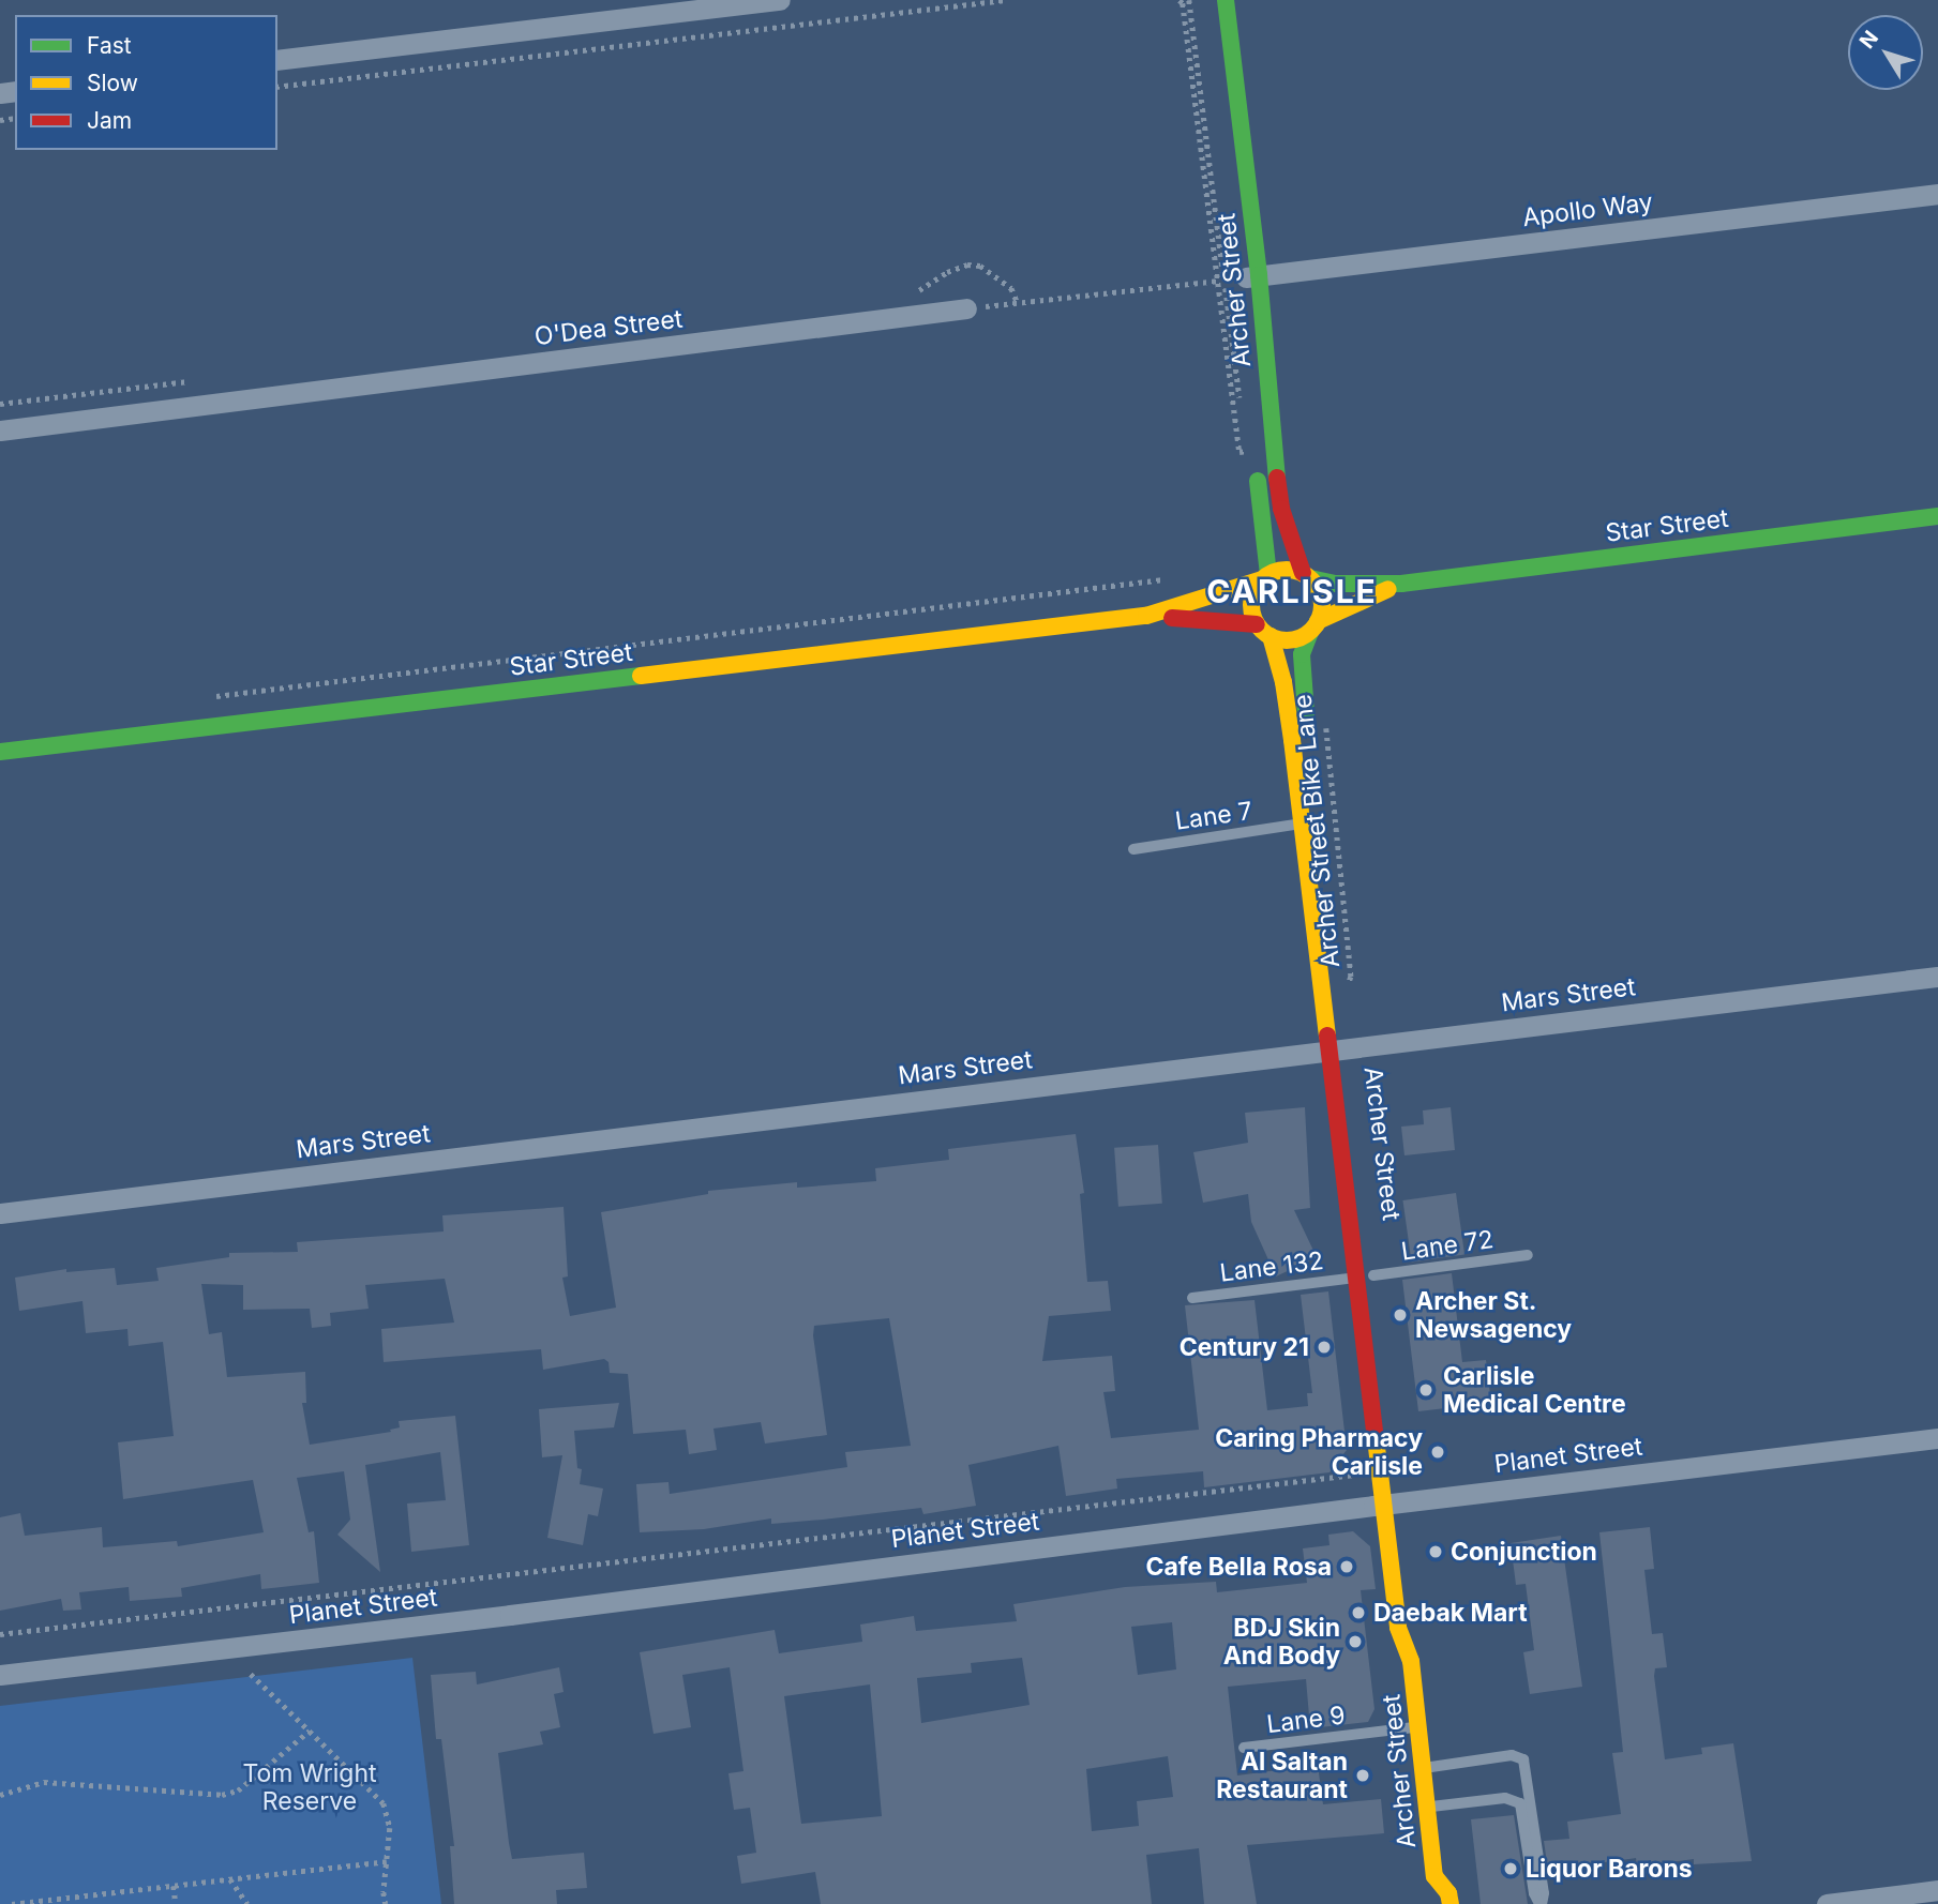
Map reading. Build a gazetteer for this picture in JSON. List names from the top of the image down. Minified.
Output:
{"streets":{"main road":["Archer Street","Star Street"],"street":["Apollo Way","O'Dea Street","Mars Street","Planet Street"],"lane":["Lane 7","Lane 72","Lane 132","Lane 9"],"path":["Archer Street Bike Lane"]},"crossings":[["Apollo Way","Archer Street"],["Archer Street","Star Street"],["Archer Street","Lane 7"],["Archer Street","Archer Street Bike Lane"],["Archer Street","Mars Street"],["Archer Street","Lane 72"],["Archer Street","Lane 132"],["Archer Street","Planet Street"],["Archer Street","Lane 9"],["Lane 72","Lane 132"]],"districts":["CARLISLE"],"parks":["Tom Wright Reserve"],"places":["Archer St. Newsagency","Century 21","Carlisle Medical Centre","Caring Pharmacy Carlisle","Conjunction","Cafe Bella Rosa","Daebak Mart","BDJ Skin And Body","Al Saltan Restaurant","Liquor Barons"],"legend":["Fast","Slow","Jam"],"north":"top left"}
